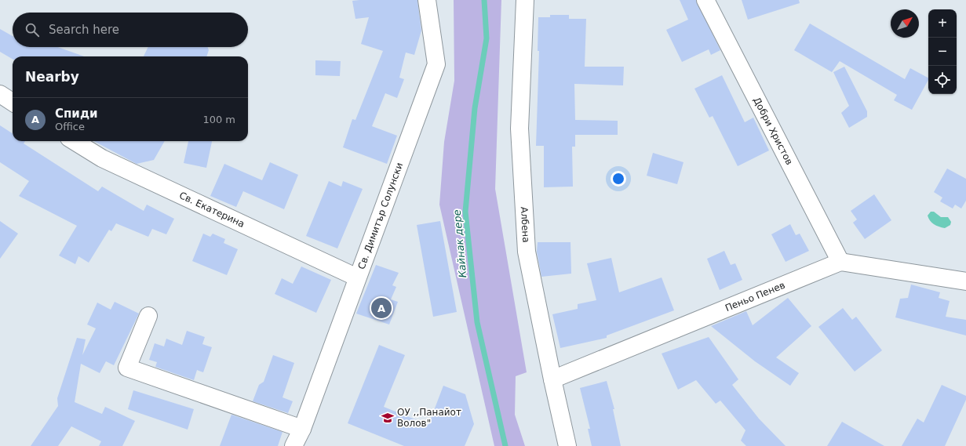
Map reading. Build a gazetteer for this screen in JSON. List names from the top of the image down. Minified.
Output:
{"streets":{"street":["Добри Христов","Св. Екатерина","Св. Димитър Солунски","Албена","Пеньо Пенев"]},"crossings":[["Добри Христов","Пеньо Пенев"],["Св. Екатерина","Св. Димитър Солунски"],["Албена","Пеньо Пенев"]],"water":["Кайнак дере"],"places":{"school or university":["ОУ ,,Панайот Волов\""]},"north":"top right","page":{"map_buttons":["+","−"],"search":"Search here","heading":"Nearby","list":[{"mark":"A","name":"Спиди","note":"Office","value":"100 m"}],"pins":"A"}}
